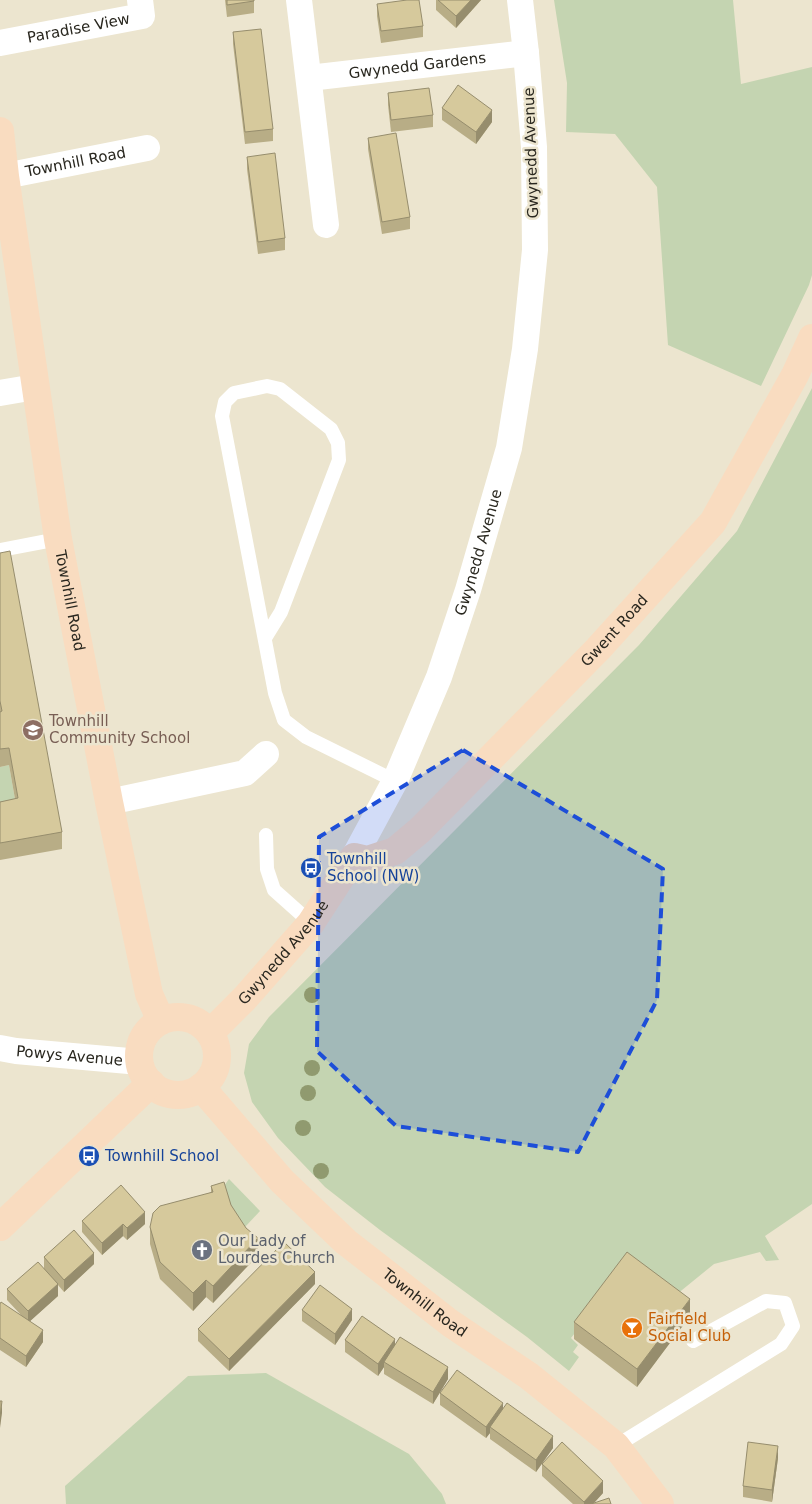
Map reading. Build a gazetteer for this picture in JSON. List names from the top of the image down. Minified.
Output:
{"streets":{"street":["Paradise View","Gwynedd Gardens","Gwynedd Avenue","Townhill Road","Gwent Road","Powys Avenue"]},"crossings":[["Gwynedd Gardens","Gwynedd Avenue"],["Gwynedd Avenue","Townhill Road"],["Gwynedd Avenue","Gwent Road"],["Gwynedd Avenue","Powys Avenue"],["Townhill Road","Powys Avenue"]],"places":{"school or university":["Townhill Community School"],"bus stop":["Townhill School (NW)","Townhill School"],"church":["Our Lady of Lourdes Church"],"bar":["Fairfield Social Club"]}}
